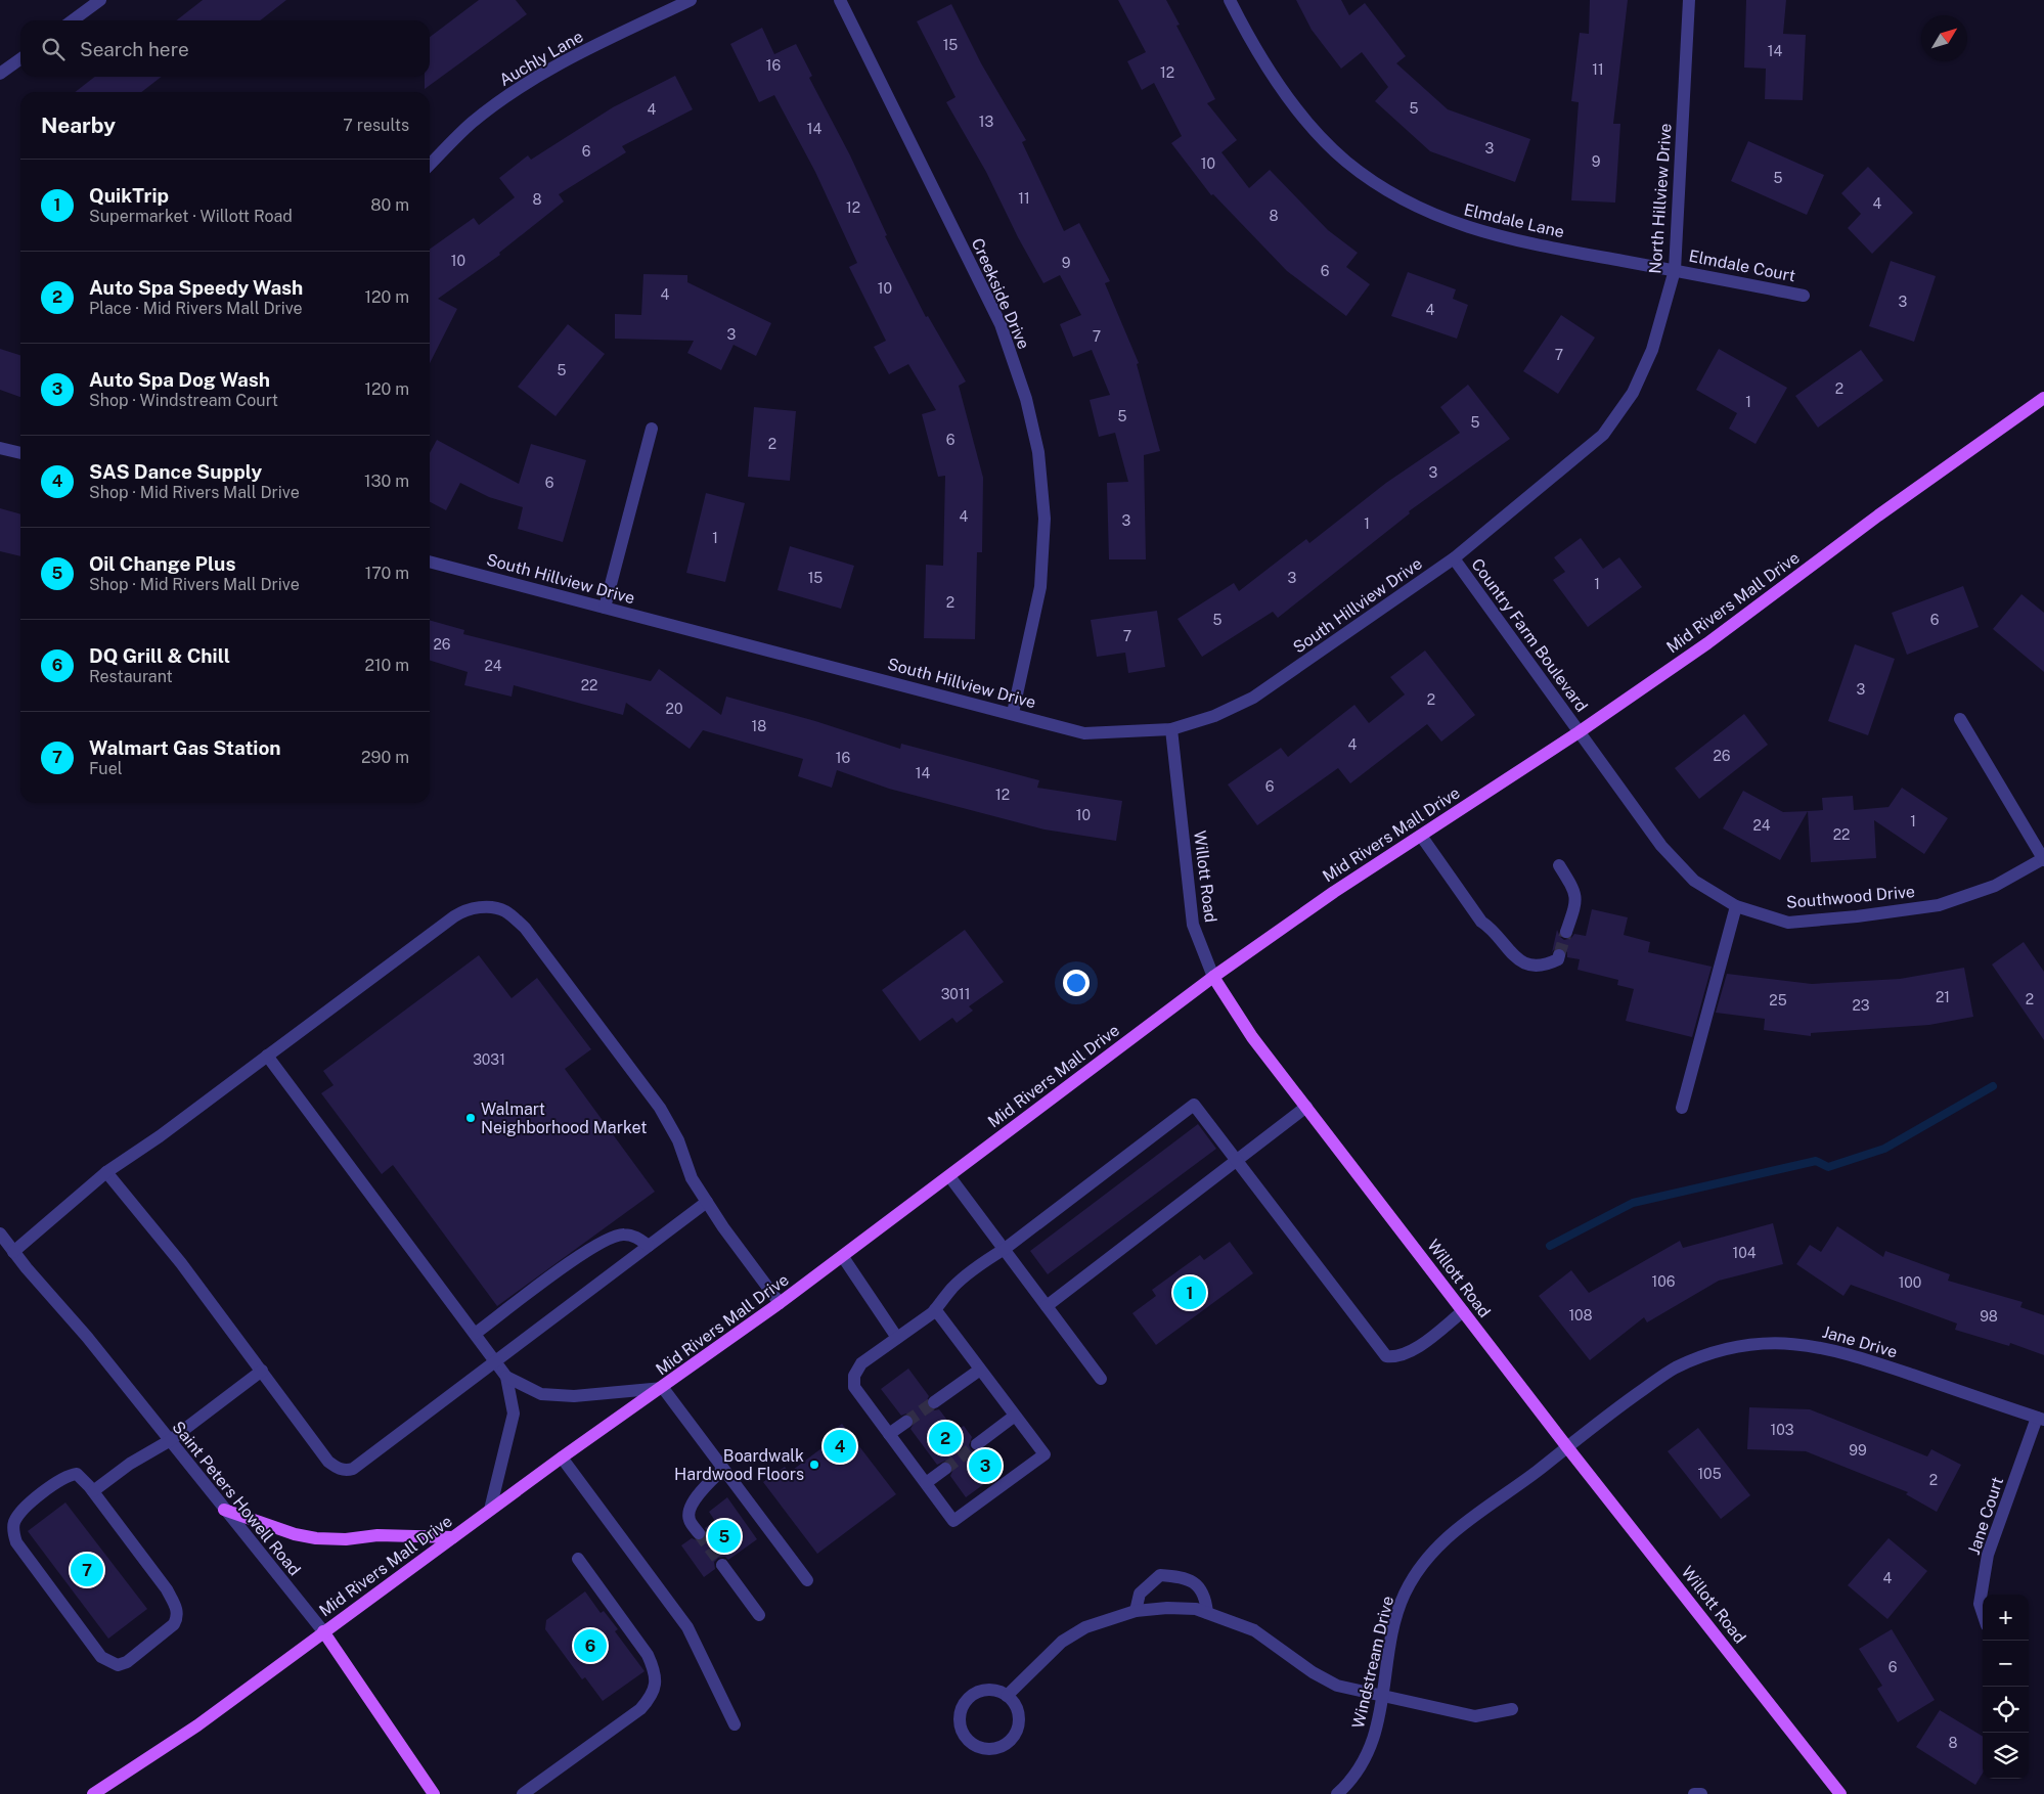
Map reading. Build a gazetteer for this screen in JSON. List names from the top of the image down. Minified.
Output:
{"streets":{"main road":["Mid Rivers Mall Drive","Willott Road","Saint Peters Howell Road"],"street":["Auchly Lane","North Hillview Drive","Elmdale Lane","Elmdale Court","Creekside Drive","South Hillview Drive","Country Farm Boulevard","Southwood Drive","Jane Drive","Jane Court","Windstream Drive"]},"crossings":[["North Hillview Drive","Elmdale Lane"],["North Hillview Drive","Elmdale Court"],["North Hillview Drive","South Hillview Drive"],["North Hillview Drive","Country Farm Boulevard"],["Elmdale Lane","Elmdale Court"],["Creekside Drive","South Hillview Drive"],["South Hillview Drive","Country Farm Boulevard"],["South Hillview Drive","Willott Road"],["Mid Rivers Mall Drive","Country Farm Boulevard"],["Mid Rivers Mall Drive","Willott Road"],["Mid Rivers Mall Drive","Southwood Drive"],["Mid Rivers Mall Drive","Saint Peters Howell Road"],["Country Farm Boulevard","Southwood Drive"],["Willott Road","Jane Drive"],["Willott Road","Windstream Drive"],["Jane Drive","Jane Court"],["Jane Drive","Windstream Drive"]],"places":["Walmart Neighborhood Market","Boardwalk Hardwood Floors"],"house_numbers":["15","14","16","11","12","5","4","13","14","3","6","9","10","5","11","8","4","12","8","10","9","6","10","4","3","4","3","7","7","5","2","1","5","5","6","2","3","6","4","3","1","1","15","3","1","2","5","6","7","26","24","22","3","2","20","18","4","26","16","14","6","12","10","1","24","22","3011","21","2","25","23","3031","104","106","100","108","98","103","99","105","2","4","6","8"],"north":"top right","page":{"search":"Search here","heading":["Nearby","7 results"],"list":[{"mark":"1","name":"QuikTrip","note":"Supermarket · Willott Road","value":"80 m"},{"mark":"2","name":"Auto Spa Speedy Wash","note":"Place · Mid Rivers Mall Drive","value":"120 m"},{"mark":"3","name":"Auto Spa Dog Wash","note":"Shop · Windstream Court","value":"120 m"},{"mark":"4","name":"SAS Dance Supply","note":"Shop · Mid Rivers Mall Drive","value":"130 m"},{"mark":"5","name":"Oil Change Plus","note":"Shop · Mid Rivers Mall Drive","value":"170 m"},{"mark":"6","name":"DQ Grill & Chill","note":"Restaurant","value":"210 m"},{"mark":"7","name":"Walmart Gas Station","note":"Fuel","value":"290 m"}],"pins":["1","2","4","3","5","7","6"],"map_buttons":["+","−"]}}
